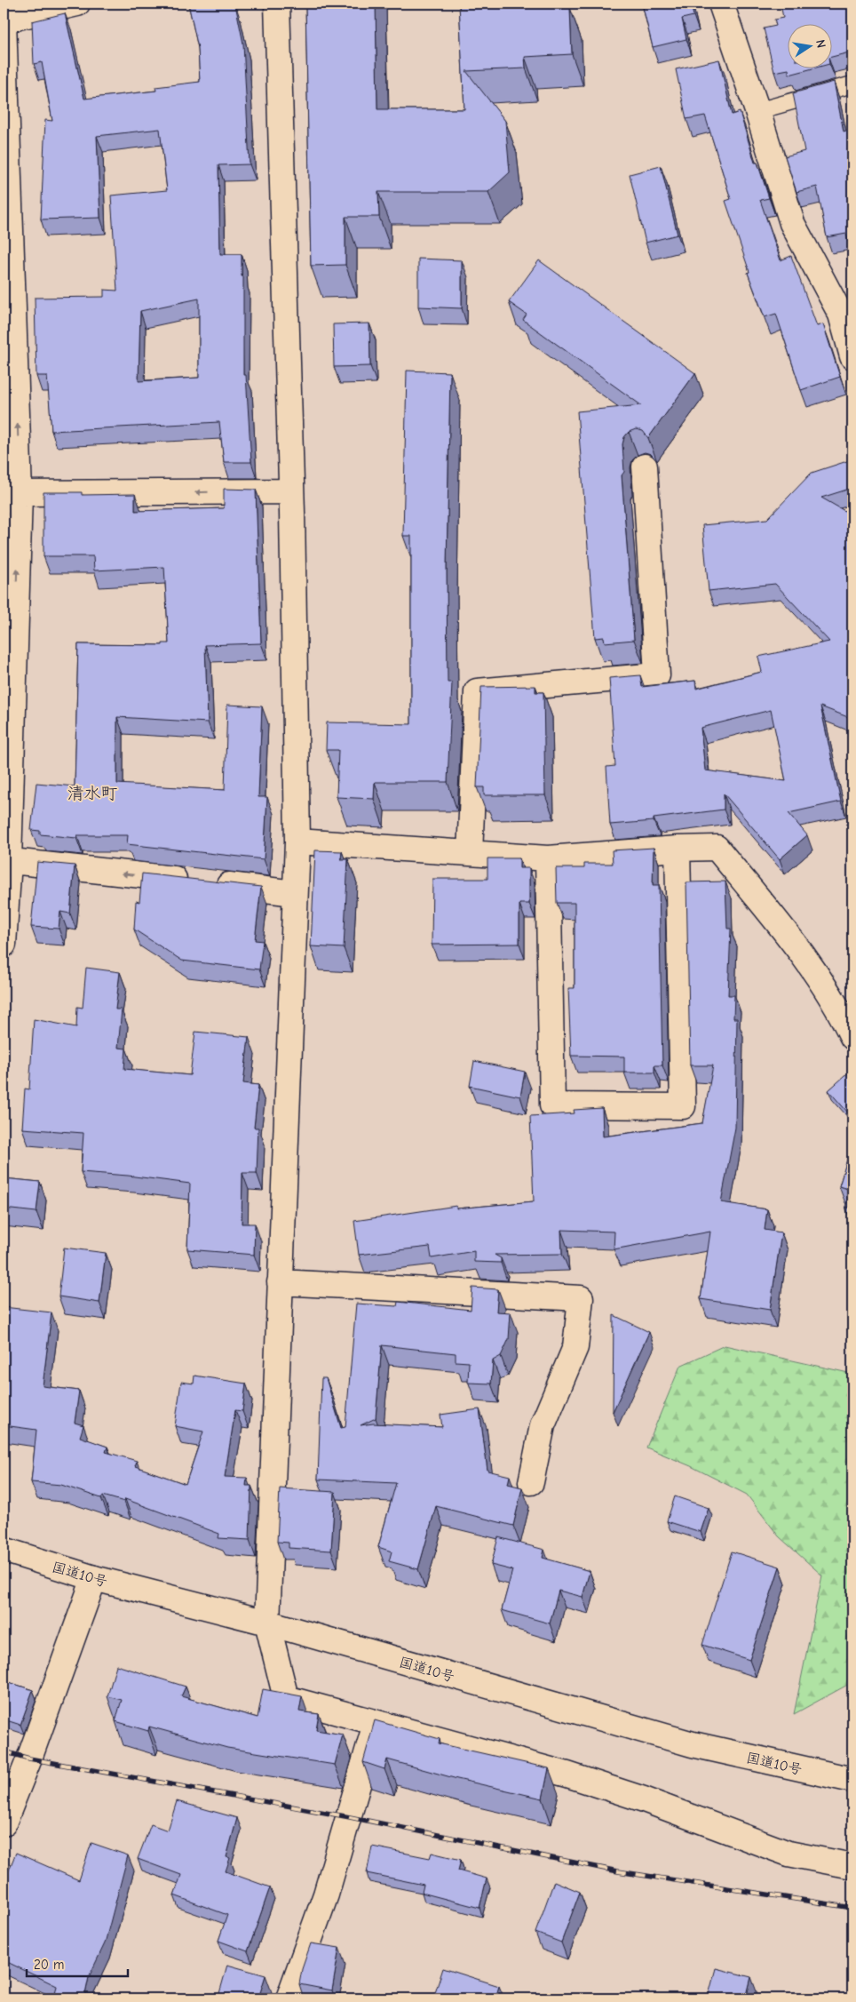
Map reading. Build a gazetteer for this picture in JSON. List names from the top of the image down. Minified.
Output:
{"streets":{"main road":["国道10号"]},"districts":["清水町"],"scale_bar":"20 m","north":"right"}
